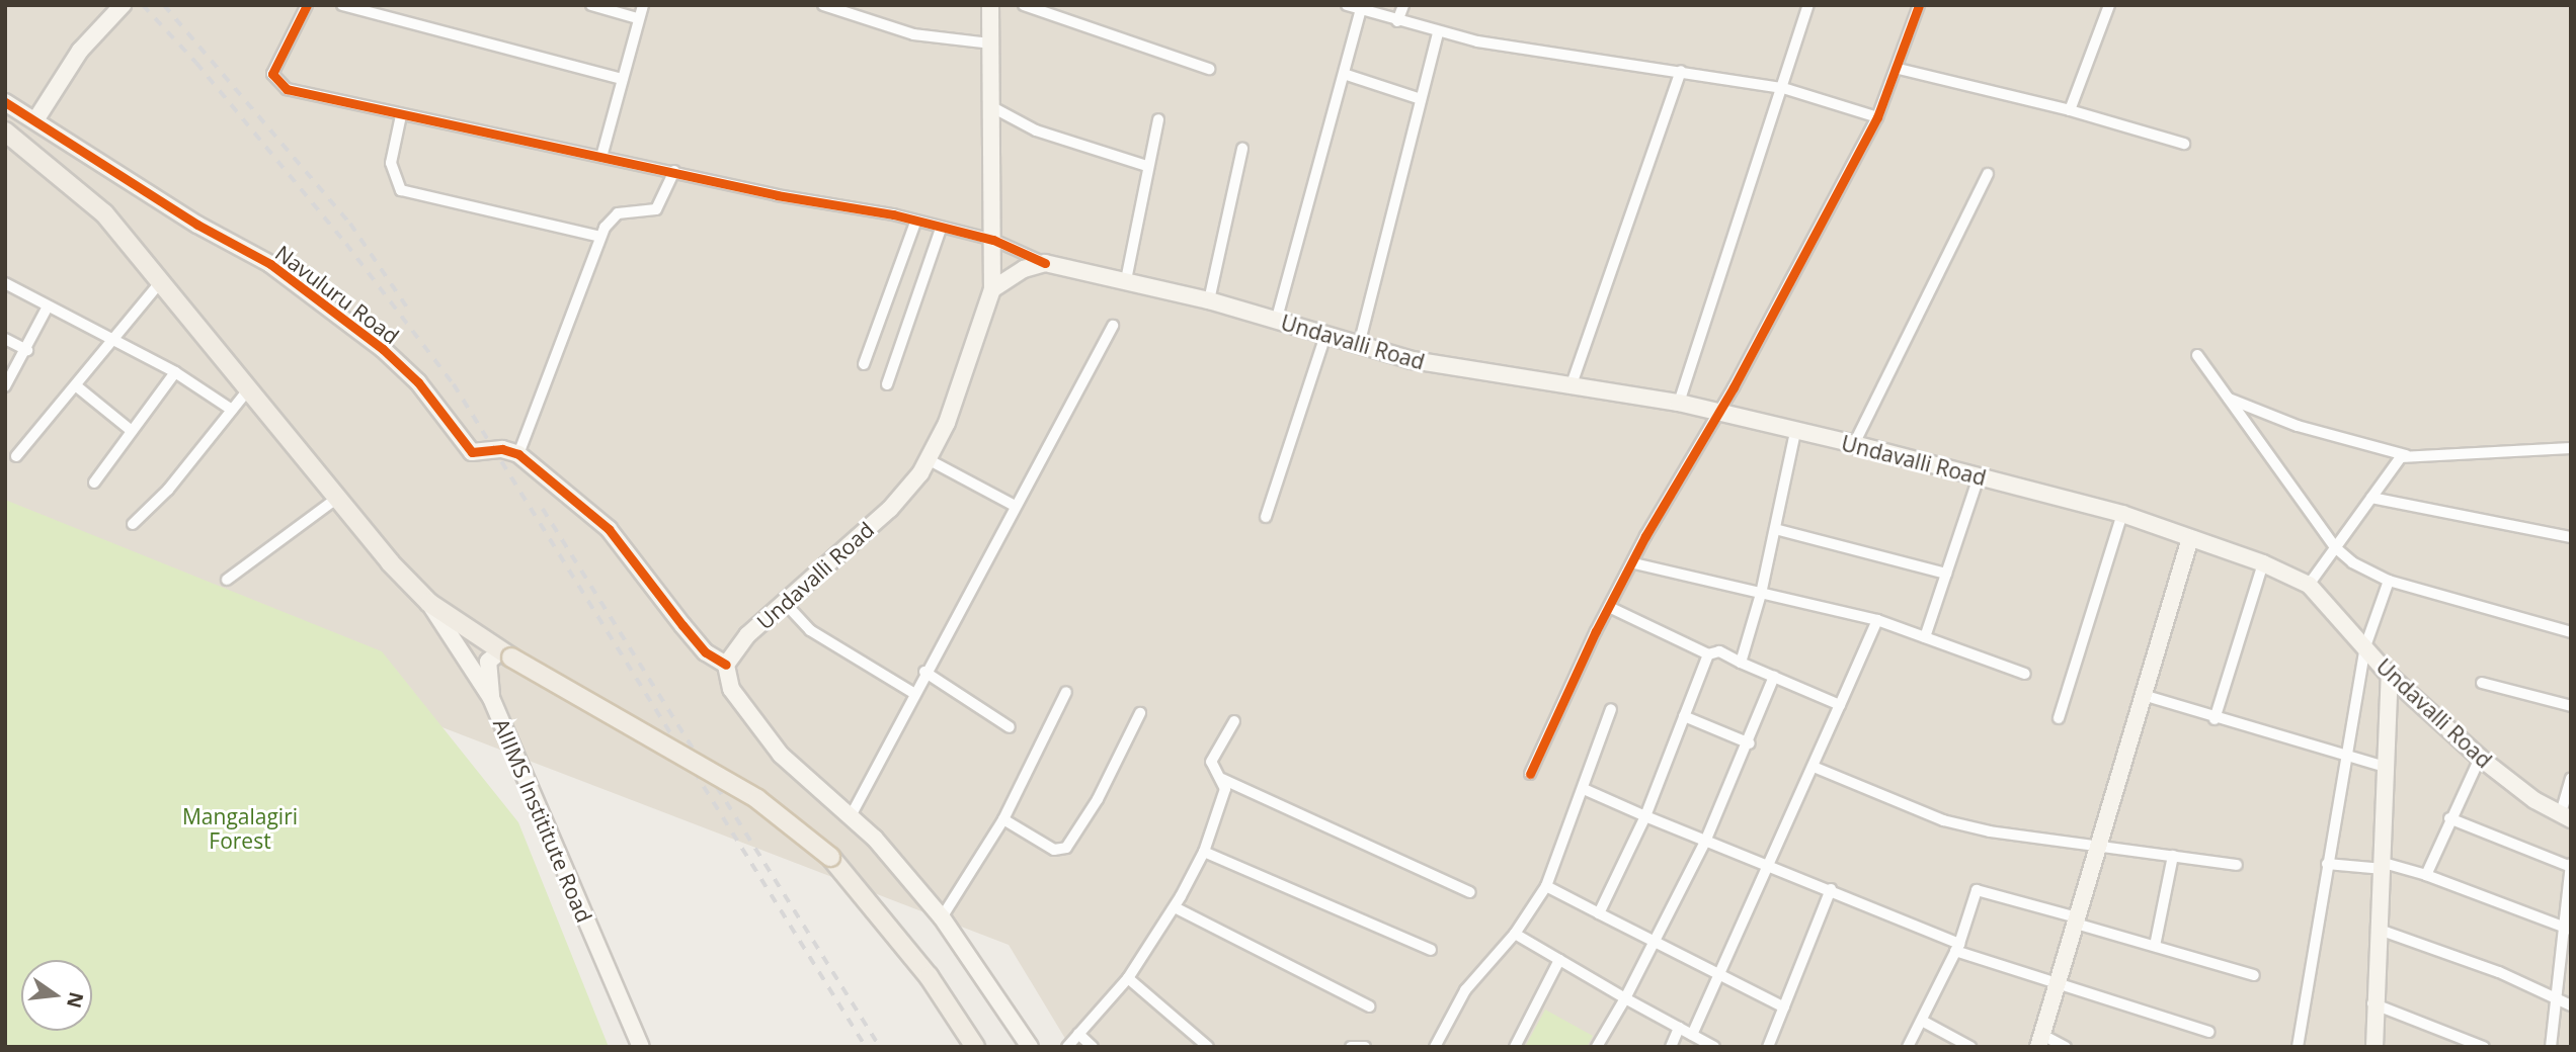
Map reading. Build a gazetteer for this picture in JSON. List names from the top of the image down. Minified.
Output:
{"streets":{"street":["Navuluru Road","Undavalli Road","AIIIMS Instititute Road"]},"parks":["Mangalagiri Forest"],"north":"right"}
